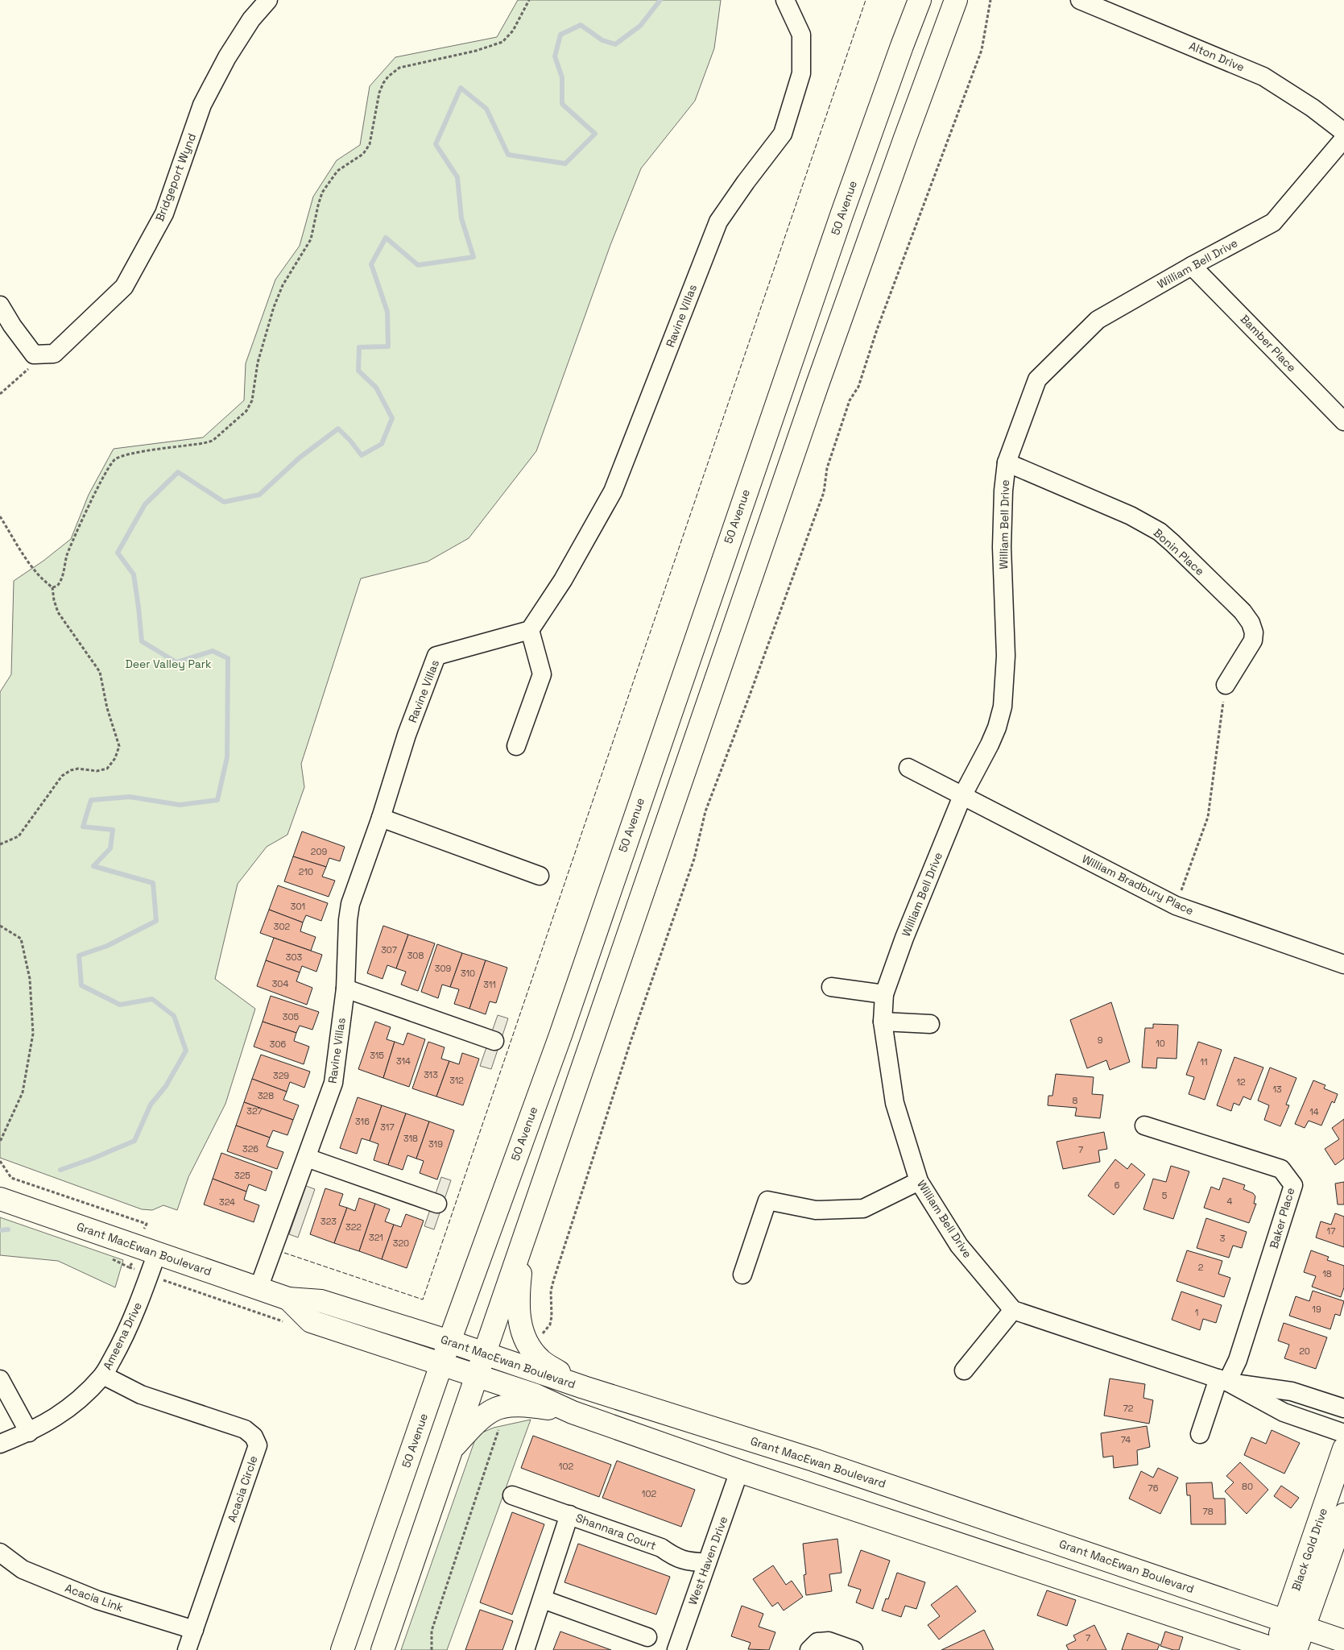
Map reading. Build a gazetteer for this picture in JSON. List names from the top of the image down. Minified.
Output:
{"streets":{"main road":["50 Avenue","Grant MacEwan Boulevard","Black Gold Drive"],"street":["Alton Drive","Bridgeport Wynd","William Bell Drive","Ravine Villas","Bamber Place","Bonin Place","William Bradbury Place","Baker Place","Ameena Drive","Acacia Circle","Shannara Court","West Haven Drive","Acacia Link"]},"crossings":[["50 Avenue","Grant MacEwan Boulevard"],["William Bell Drive","Bamber Place"],["William Bell Drive","Bonin Place"],["William Bell Drive","William Bradbury Place"],["Ravine Villas","Grant MacEwan Boulevard"],["Grant MacEwan Boulevard","Ameena Drive"],["Grant MacEwan Boulevard","Black Gold Drive"],["Grant MacEwan Boulevard","West Haven Drive"],["Ameena Drive","Acacia Circle"],["Acacia Circle","Acacia Link"],["Shannara Court","West Haven Drive"]],"parks":["Deer Valley Park"],"house_numbers":["209","210","301","302","307","308","303","309","310","304","311","305","9","10","306","315","314","11","313","329","312","12","13","328","8","327","14","316","317","318","319","326","7","325","6","5","4","324","323","322","17","321","3","320","2","18","19","1","20","72","74","102","80","76","102","78","7"]}
